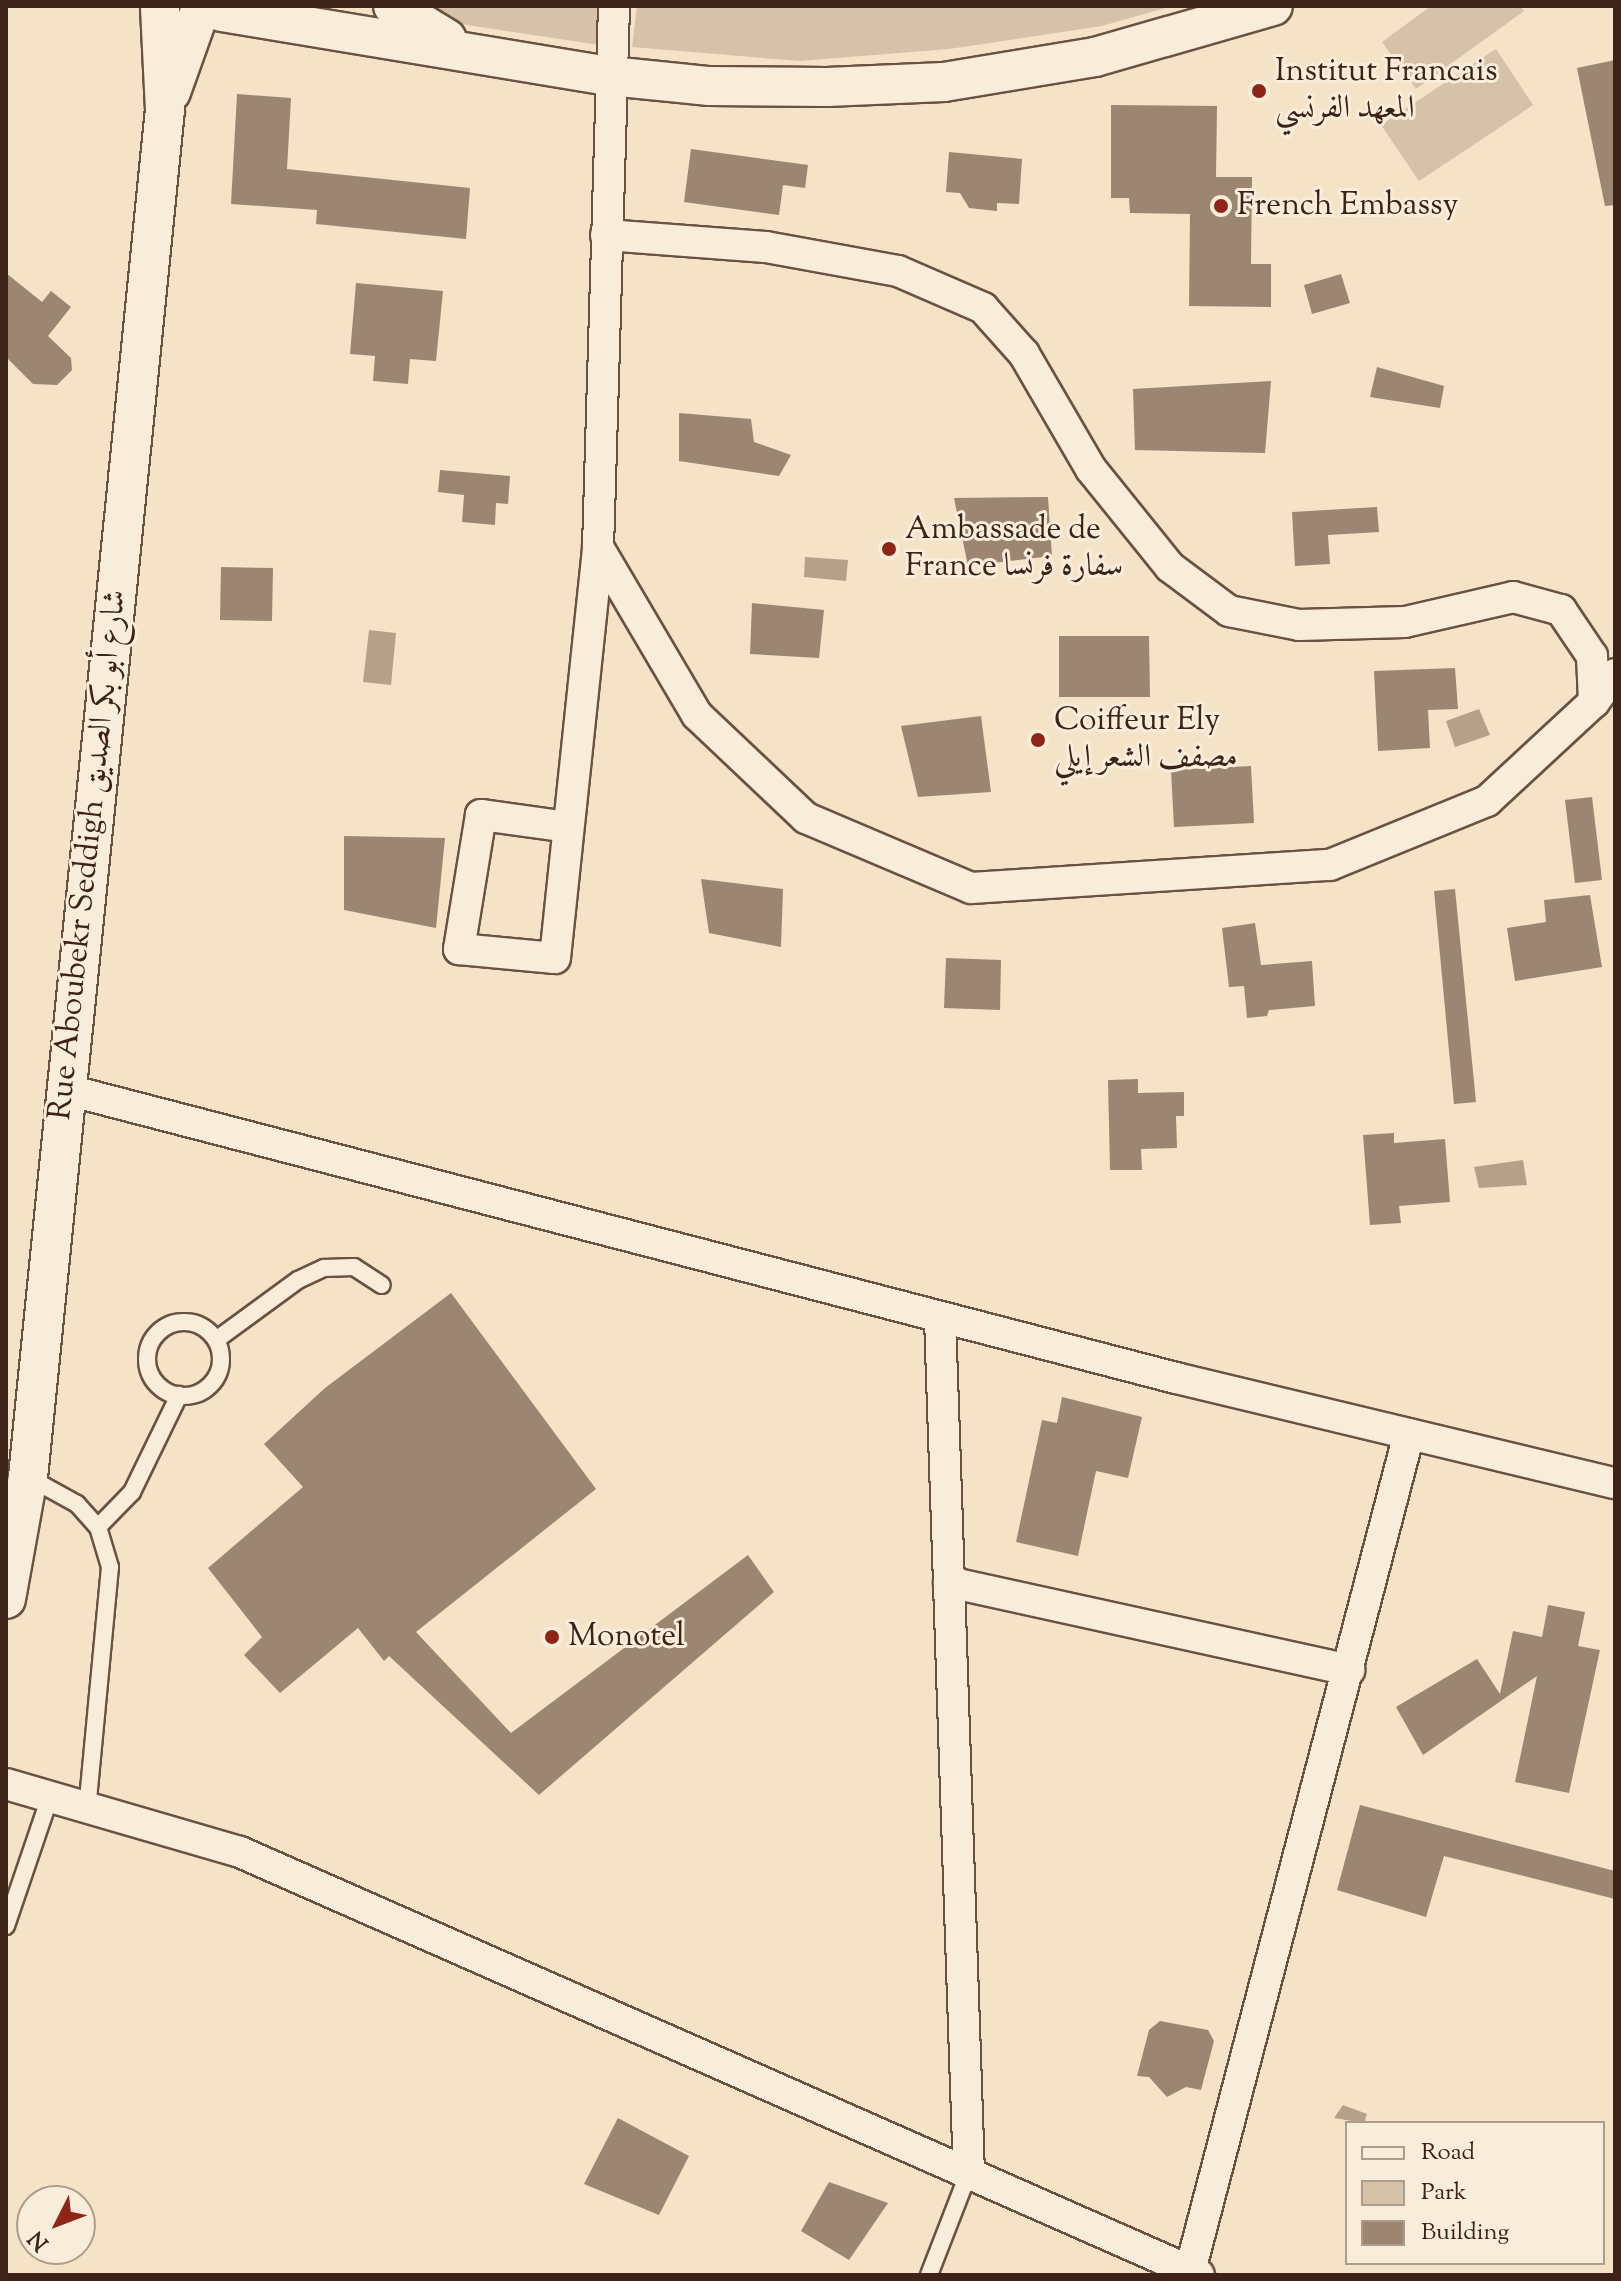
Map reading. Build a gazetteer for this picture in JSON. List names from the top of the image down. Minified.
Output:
{"streets":{"street":["Rue Aboubekr Seddigh شارع أبو بكر الصديق"]},"places":["Institut Francais المعهد الفرنسي","French Embassy","Ambassade de France سفارة فرنسا","Coiffeur Ely مصفف الشعر إيلي","Monotel"],"legend":["Road","Park","Building"],"north":"bottom left"}
